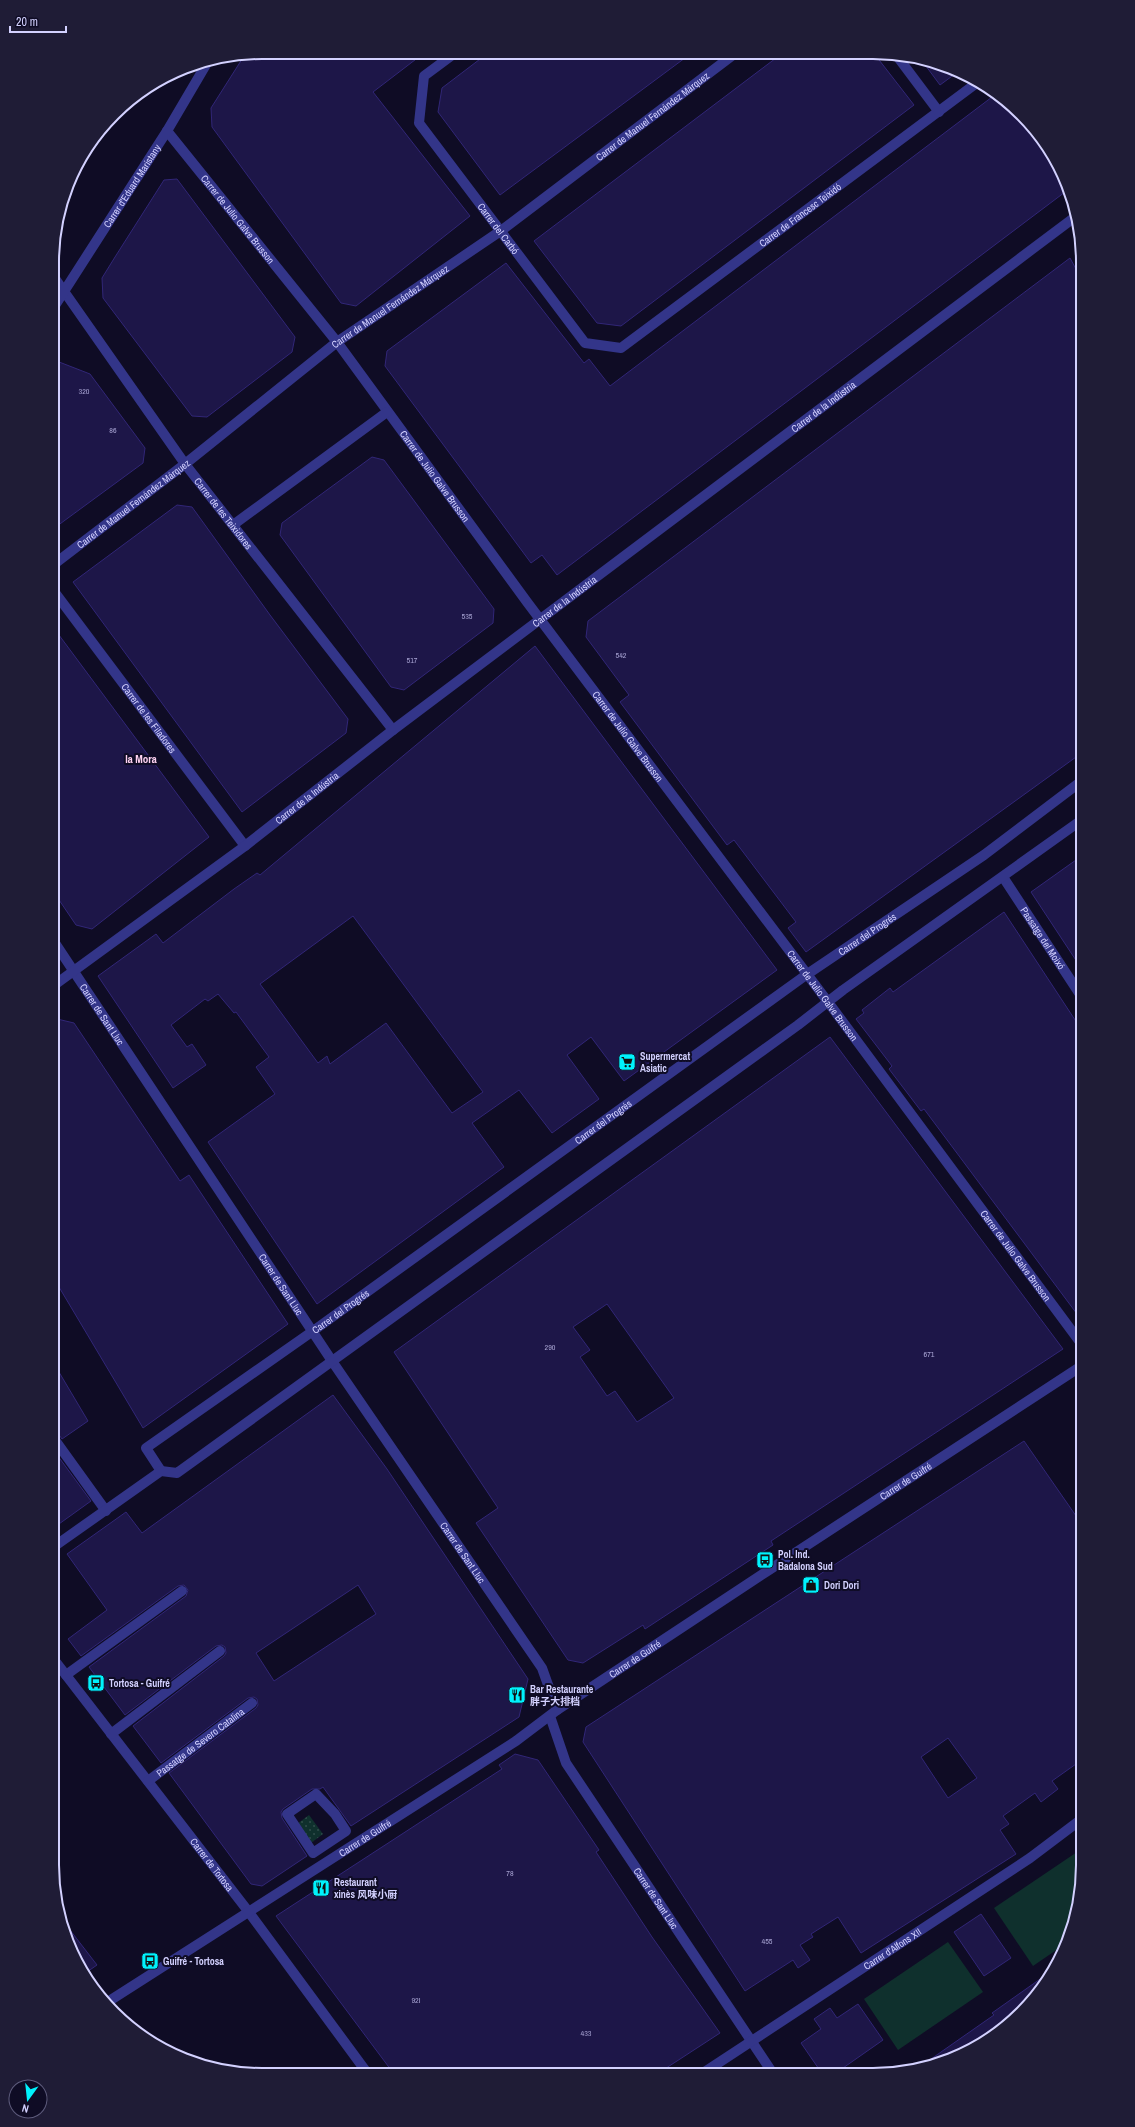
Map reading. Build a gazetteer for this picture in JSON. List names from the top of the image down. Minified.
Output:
{"streets":{"street":["Carrer de Manuel Fernández Márquez","Carrer d'Eduard Maristany","Carrer de Francesc Teixidó","Carrer de Julio Galve Brusson","Carrer del Carbó","Carrer de la Indústria","Carrer de les Teixidores","Carrer de les Filadores","Carrer del Progrés","Passatge del Moixó","Carrer de Sant Lluc","Carrer de Guifré","Passatge de Severo Catalina","Carrer de Tortosa","Carrer d'Alfons XII"]},"crossings":[["Carrer de Manuel Fernández Márquez","Carrer de Julio Galve Brusson"],["Carrer de Manuel Fernández Márquez","Carrer del Carbó"],["Carrer de Manuel Fernández Márquez","Carrer de les Teixidores"],["Carrer d'Eduard Maristany","Carrer de Julio Galve Brusson"],["Carrer d'Eduard Maristany","Carrer de les Teixidores"],["Carrer de Francesc Teixidó","Carrer del Carbó"],["Carrer de Julio Galve Brusson","Carrer de la Indústria"],["Carrer de Julio Galve Brusson","Carrer del Progrés"],["Carrer de la Indústria","Carrer de les Teixidores"],["Carrer de la Indústria","Carrer de les Filadores"],["Carrer de la Indústria","Carrer de Sant Lluc"],["Carrer del Progrés","Carrer de Sant Lluc"],["Carrer de Sant Lluc","Carrer de Guifré"],["Carrer de Sant Lluc","Carrer d'Alfons XII"],["Carrer de Guifré","Carrer de Tortosa"],["Passatge de Severo Catalina","Carrer de Tortosa"]],"districts":["la Mora"],"places":{"supermarket":["Supermercat Asiatic"],"bus stop":["Pol. Ind. Badalona Sud","Tortosa - Guifré","Guifré - Tortosa"],"shop":["Dori Dori"],"restaurant":["Bar Restaurante 胖子大排档","Restaurant xinès 风味小厨"]},"house_numbers":["320","86","535","542","517","290","671","78","455","92I","433"],"scale_bar":"20 m","north":"bottom"}
